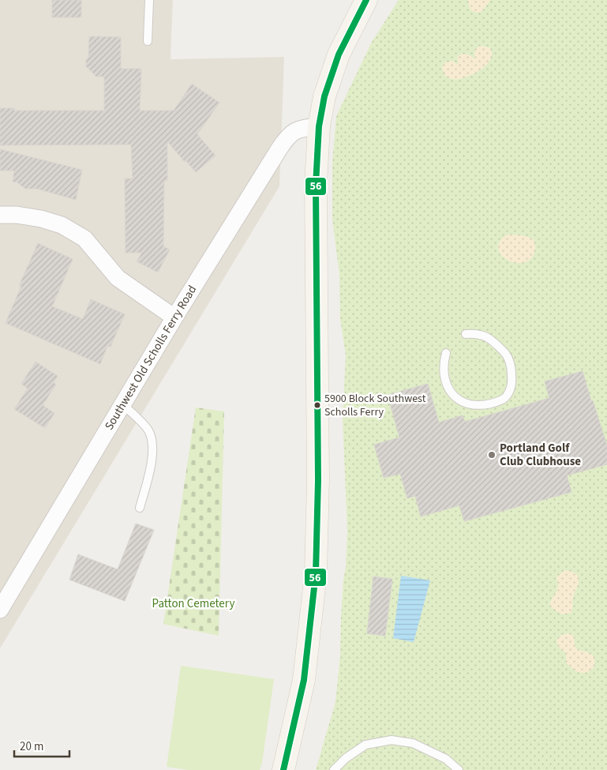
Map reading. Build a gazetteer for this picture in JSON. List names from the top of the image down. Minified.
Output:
{"streets":{"street":["Southwest Old Scholls Ferry Road"]},"parks":["Patton Cemetery"],"places":["5900 Block Southwest Scholls Ferry","Portland Golf Club Clubhouse"],"lines":["transit line 56"],"scale_bar":"20 m"}
